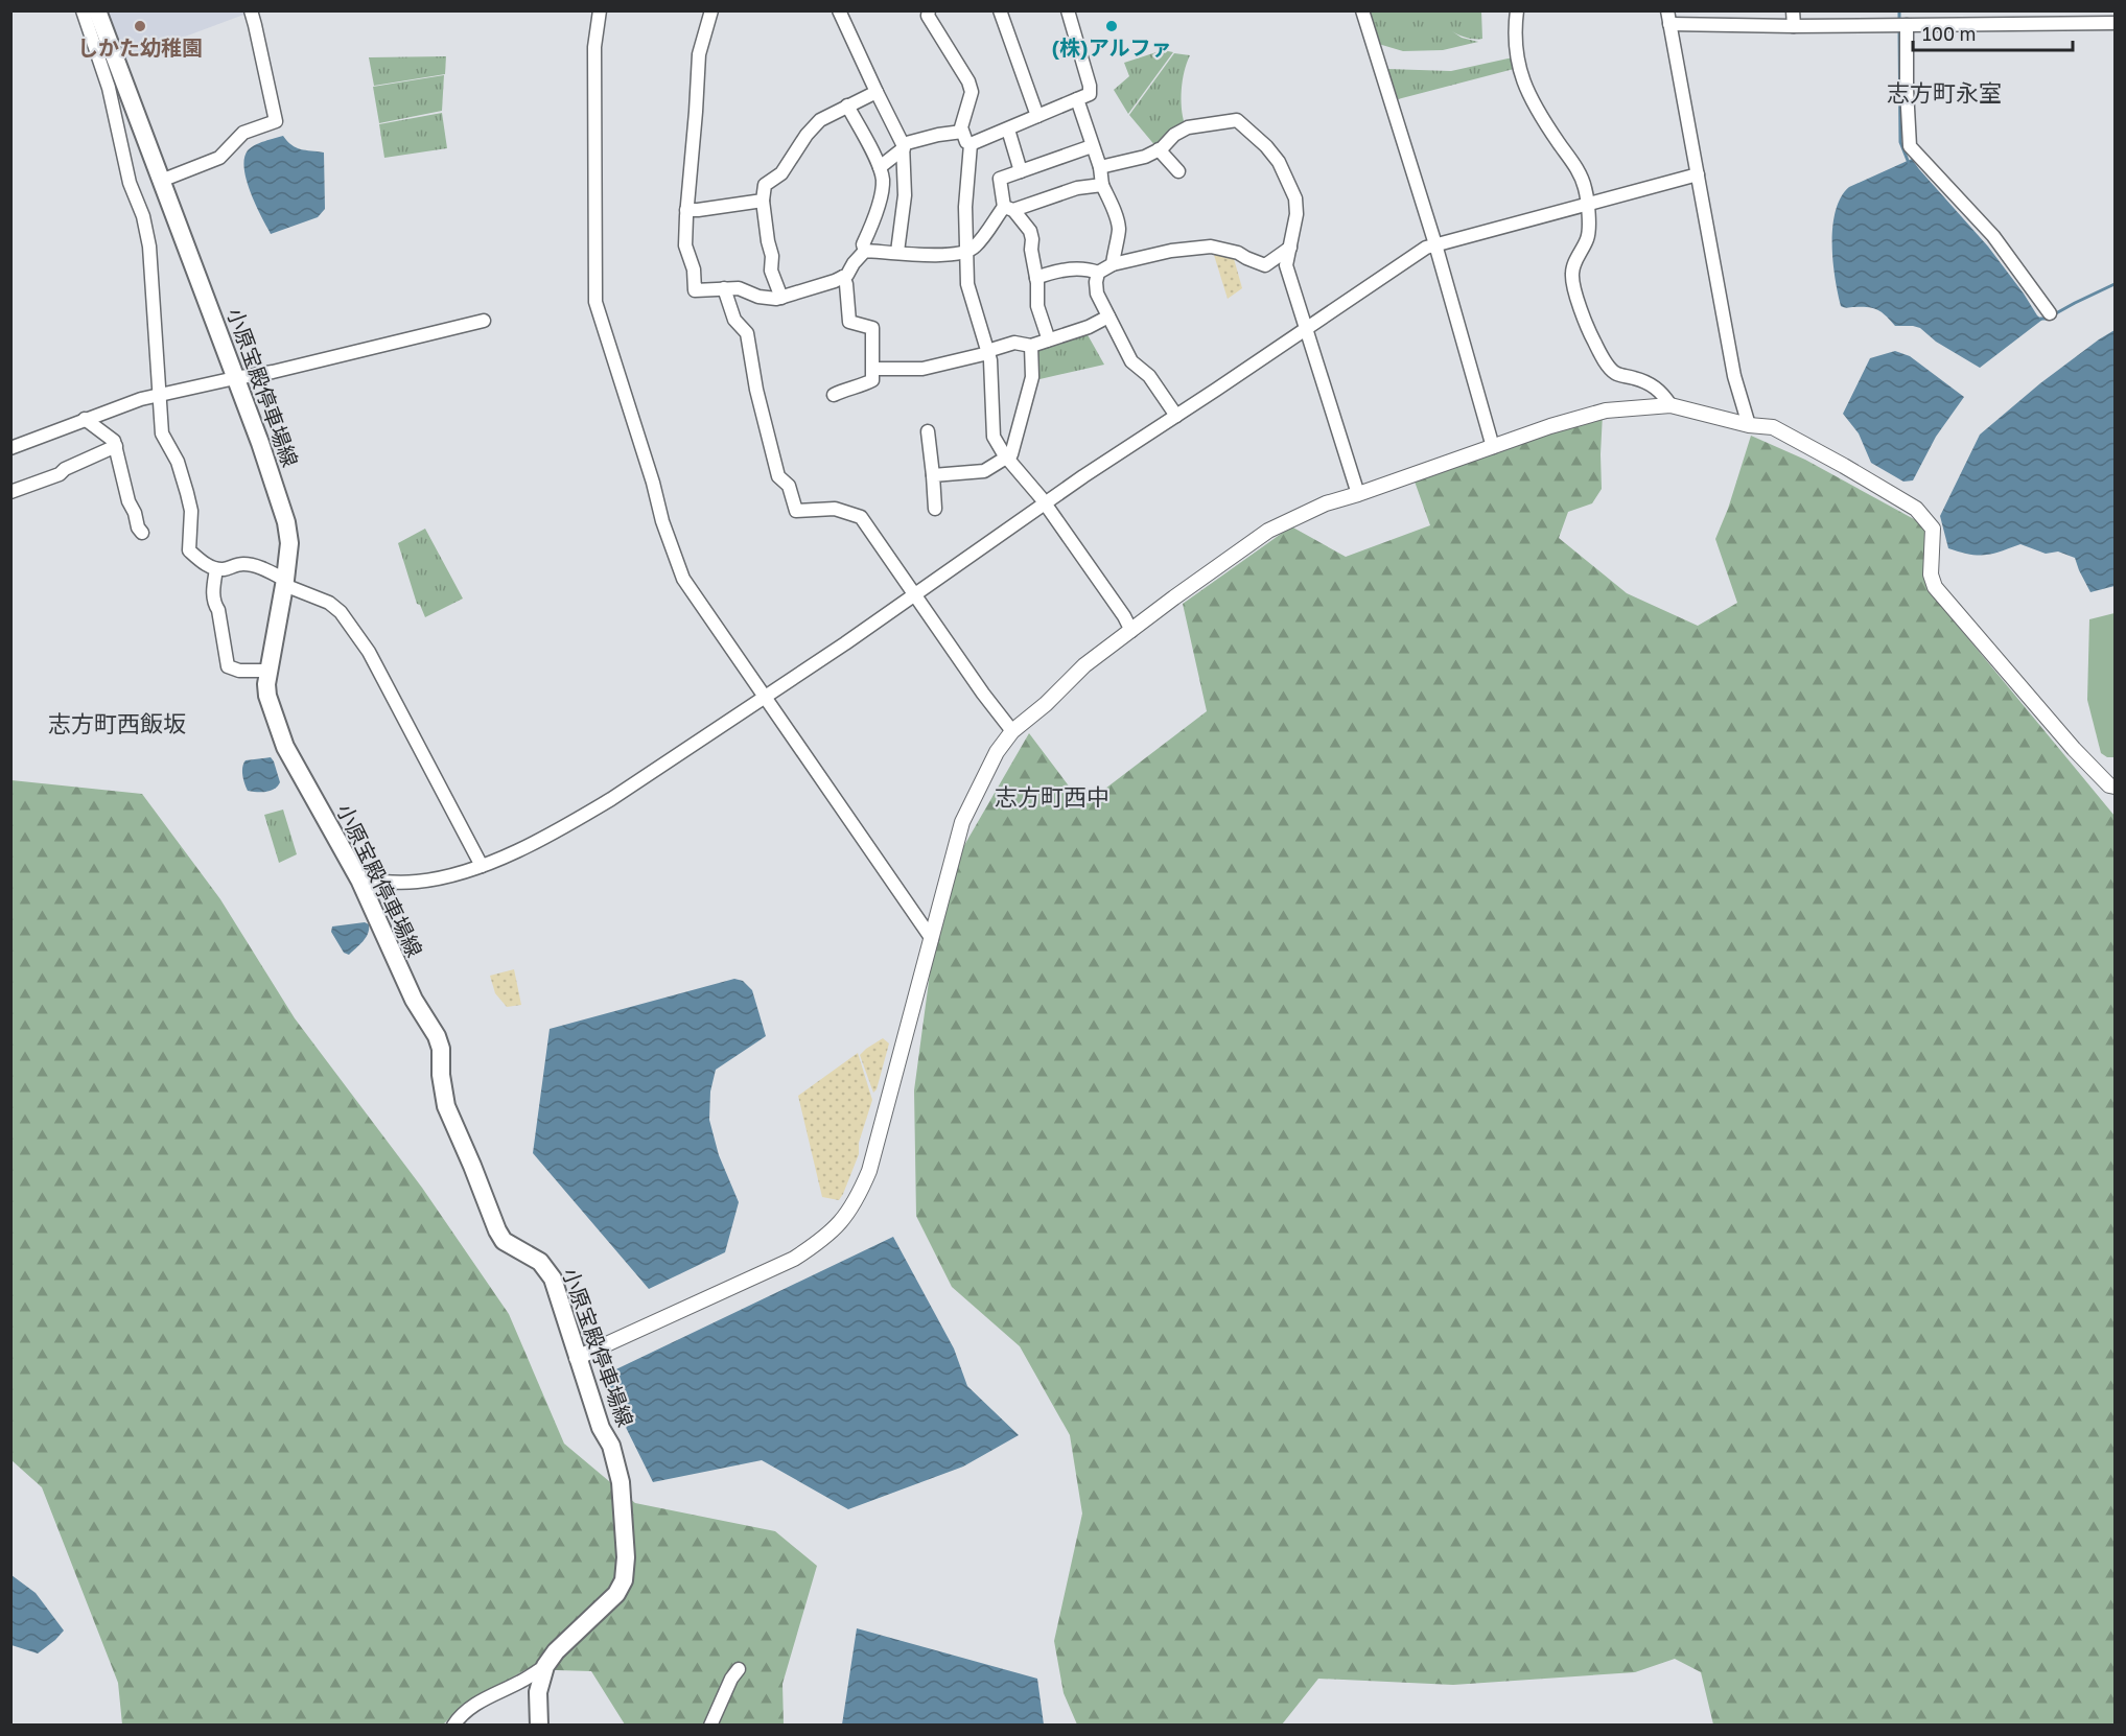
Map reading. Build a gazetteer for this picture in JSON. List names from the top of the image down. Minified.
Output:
{"streets":{"main road":["小原宝殿停車場線"]},"districts":["志方町永室","志方町西飯坂","志方町西中"],"places":["しかた幼稚園","(株)アルファ"],"scale_bar":"100 m"}
